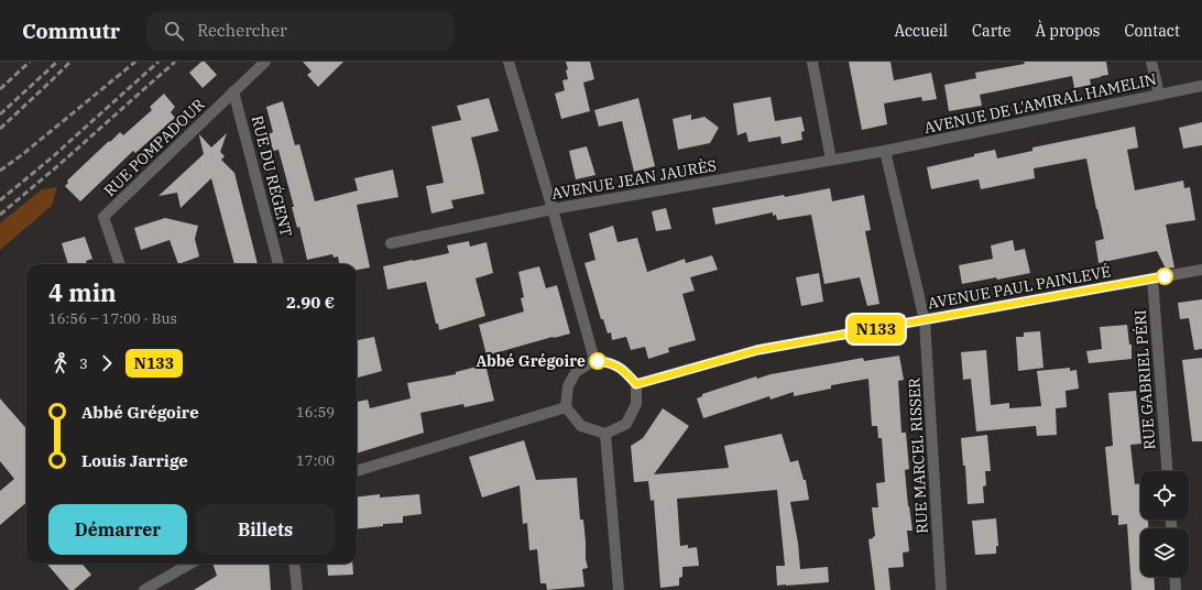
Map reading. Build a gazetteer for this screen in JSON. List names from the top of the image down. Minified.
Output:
{"streets":{"street":["AVENUE DE L'AMIRAL HAMELIN","RUE POMPADOUR","RUE DU RÉGENT","AVENUE JEAN JAURÈS","AVENUE PAUL PAINLEVÉ","RUE GABRIEL PÉRI","RUE MARCEL RISSER"]},"crossings":[["AVENUE DE L'AMIRAL HAMELIN","AVENUE JEAN JAURÈS"],["AVENUE DE L'AMIRAL HAMELIN","RUE MARCEL RISSER"],["RUE POMPADOUR","RUE DU RÉGENT"],["AVENUE JEAN JAURÈS","RUE MARCEL RISSER"],["AVENUE PAUL PAINLEVÉ","RUE GABRIEL PÉRI"],["AVENUE PAUL PAINLEVÉ","RUE MARCEL RISSER"]],"places":["Abbé Grégoire"],"lines":["bus line N133"],"page":{"header":"Commutr","search":"Rechercher","nav":["Accueil","Carte","À propos","Contact"],"on_map":"N133","heading":["4 min","16:56 – 17:00 · Bus","2.90 €"],"legs":["3","N133"],"list":[{"name":"Abbé Grégoire","value":"16:59"},{"name":"Louis Jarrige","value":"17:00"}],"buttons":["Démarrer","Billets"]}}
